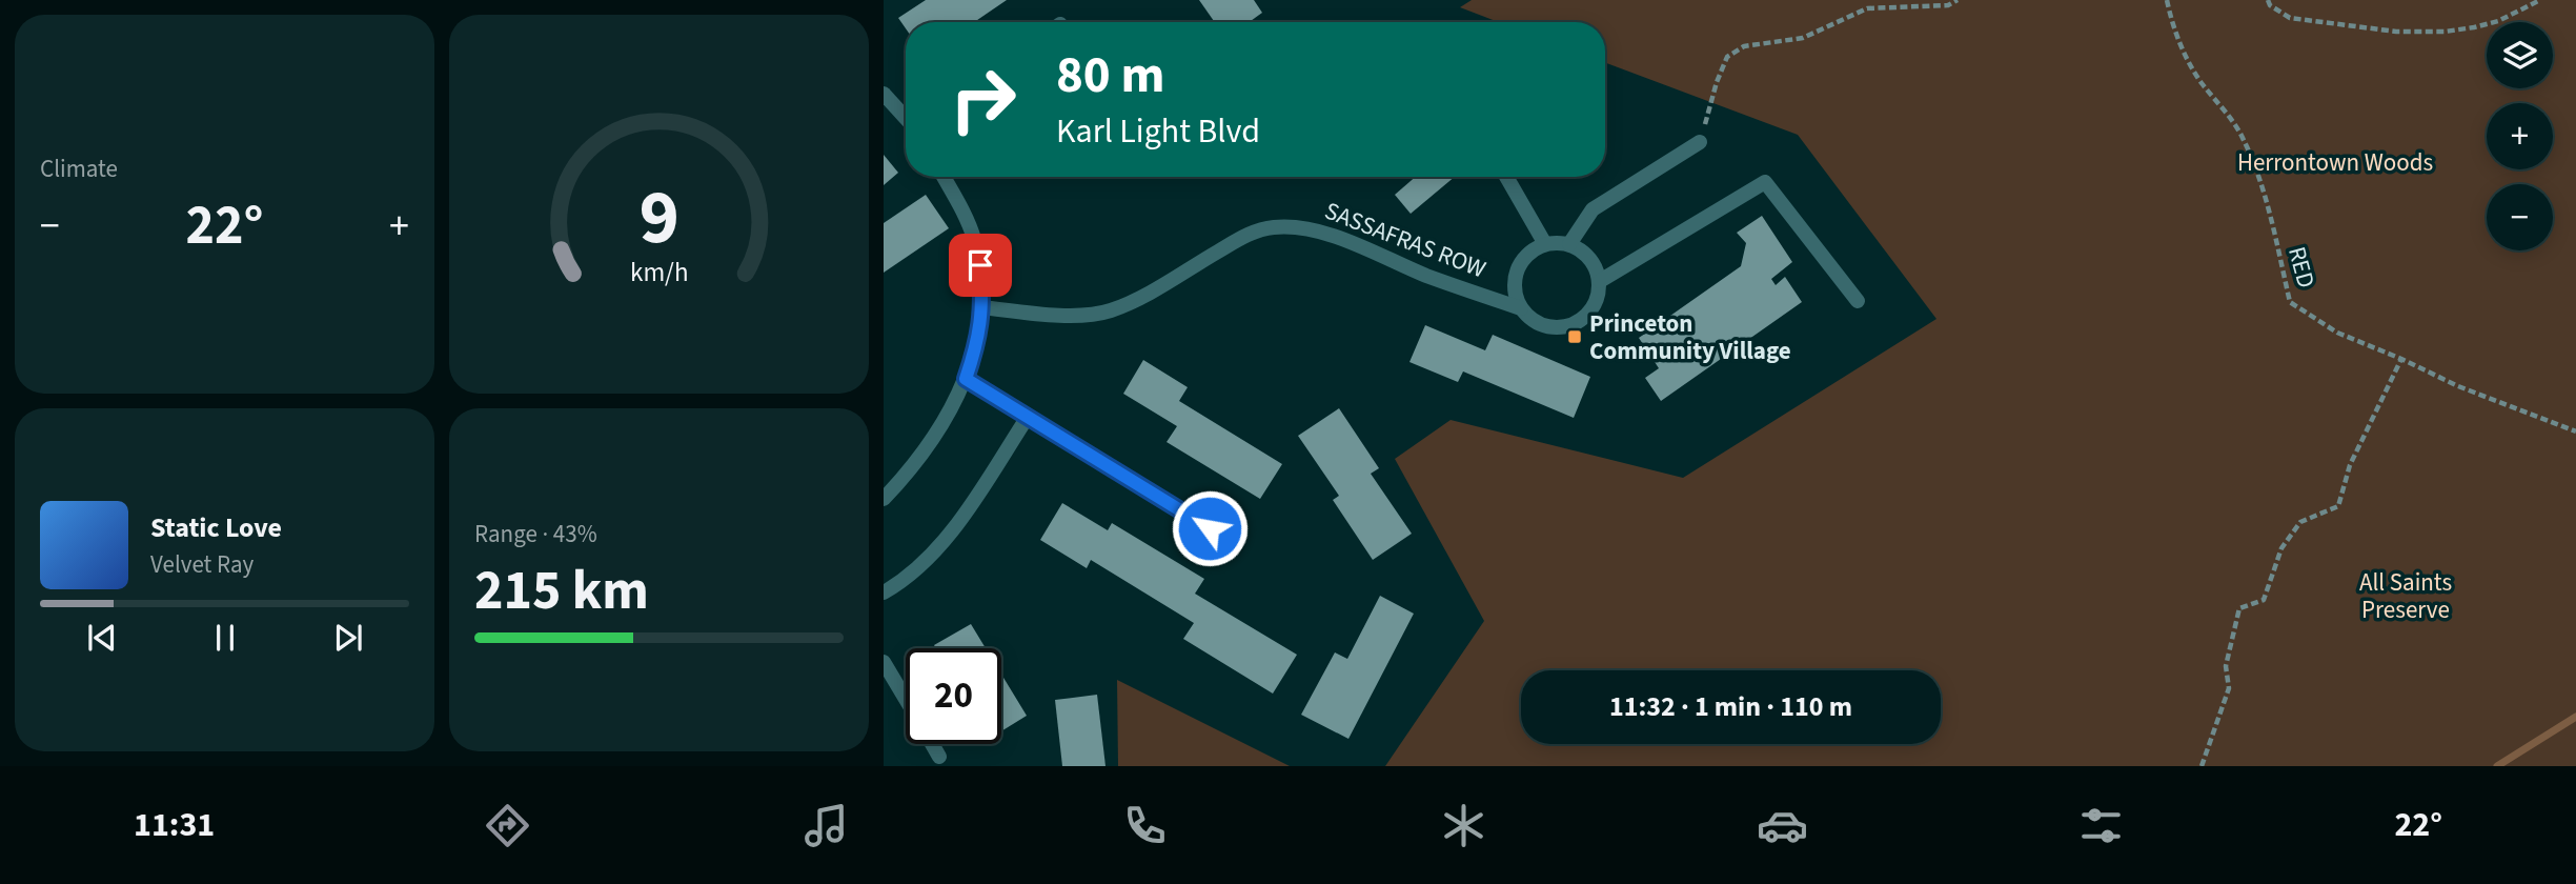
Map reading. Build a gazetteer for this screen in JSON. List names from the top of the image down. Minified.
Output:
{"streets":{"lane":["SASSAFRAS ROW"],"path":["RED"]},"parks":["Herrontown Woods","All Saints Preserve"],"places":{"transit":["Princeton Community Village"]},"page":{"tile":["Climate",["Range · 43%","215 km"]],"map_buttons":["+","−"],"turn":["80 m","Karl Light Blvd"],"heat":["−","22°","+"],"song":["Static Love","Velvet Ray"],"limit":"20","trip":"11:32 · 1 min · 110 m","tabs":["11:31","22°"],"gauge":["9","km/h"]}}
